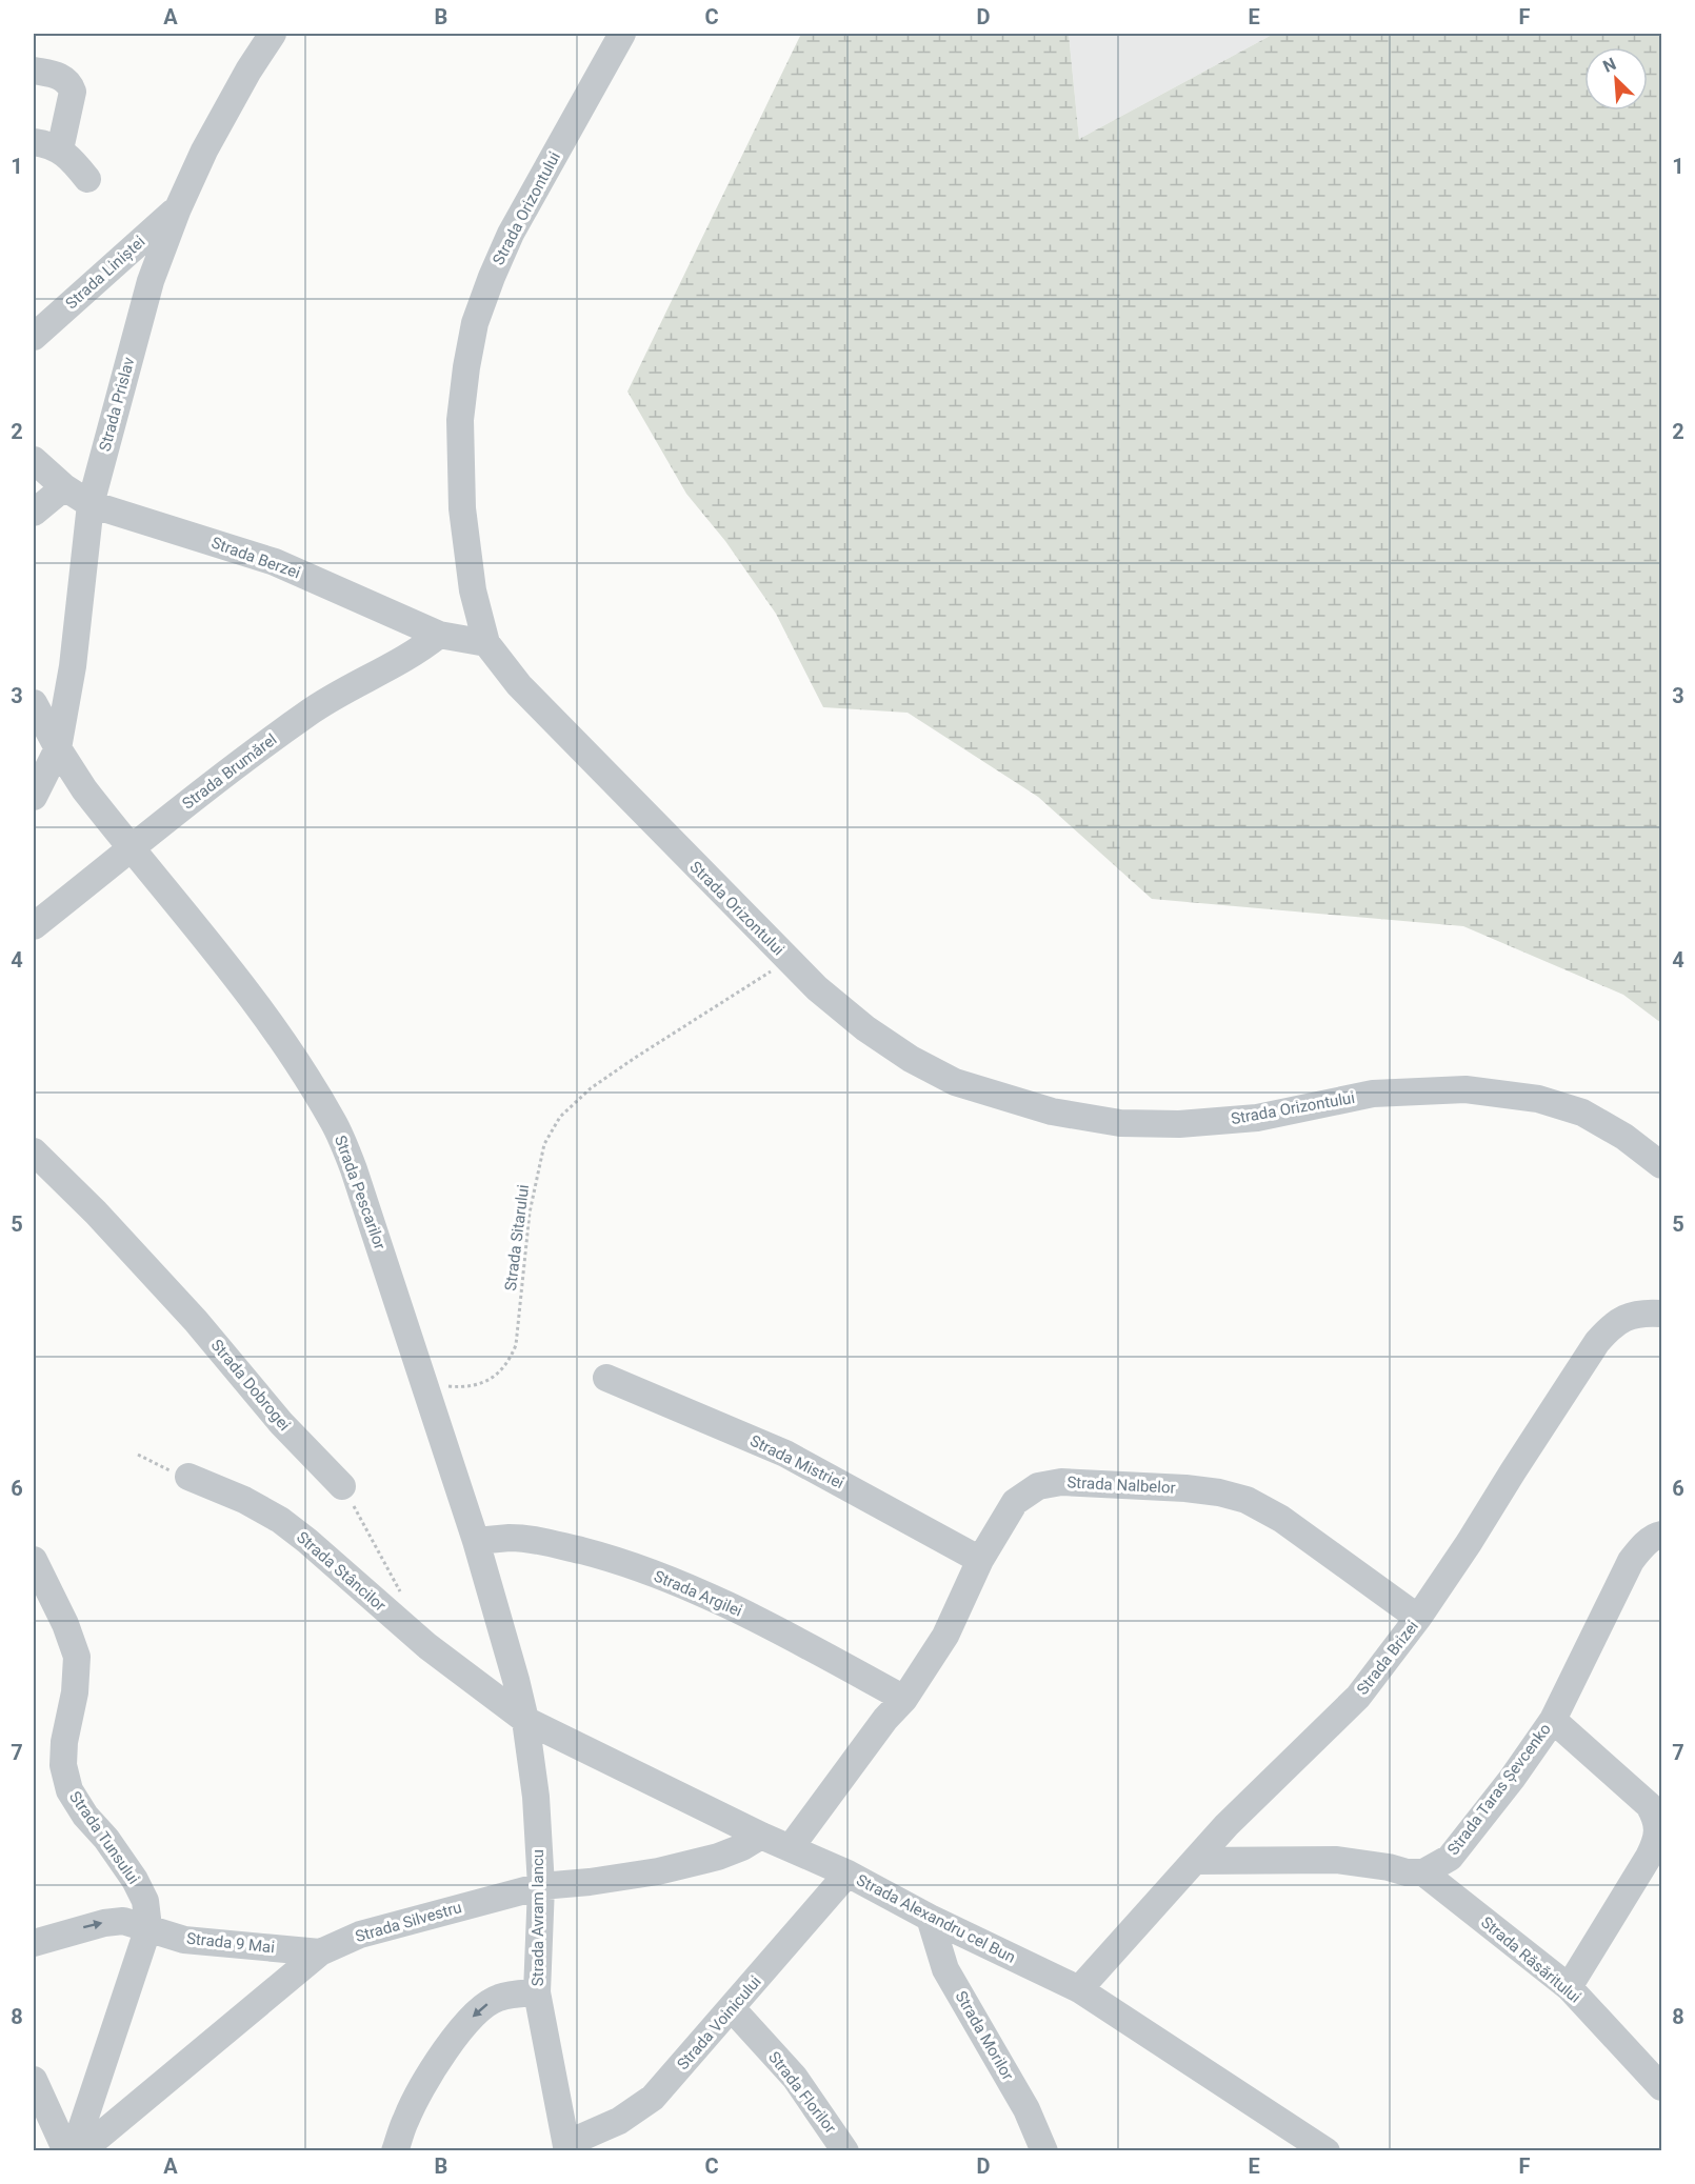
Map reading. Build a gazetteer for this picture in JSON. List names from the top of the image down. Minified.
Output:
{"streets":{"street":["Strada Orizontului","Strada Liniștei","Strada Prislav","Strada Berzei","Strada Brumărel","Strada Pescarilor","Strada Dobrogei","Strada Mistriei","Strada Nalbelor","Strada Stâncilor","Strada Argilei","Strada Brizei","Strada Taras Șevcenko","Strada Tunsului","Strada Avram Iancu","Strada Alexandru cel Bun","Strada Silvestru","Strada 9 Mai","Strada Răsăritului","Strada Voinicului","Strada Morilor","Strada Florilor"],"path":["Strada Sitarului"]},"crossings":[["Strada Orizontului","Strada Berzei"],["Strada Orizontului","Strada Sitarului"],["Strada Liniștei","Strada Prislav"],["Strada Prislav","Strada Berzei"],["Strada Prislav","Strada Pescarilor"],["Strada Berzei","Strada Brumărel"],["Strada Brumărel","Strada Pescarilor"],["Strada Pescarilor","Strada Sitarului"],["Strada Pescarilor","Strada Stâncilor"],["Strada Pescarilor","Strada Argilei"],["Strada Pescarilor","Strada Avram Iancu"],["Strada Pescarilor","Strada Alexandru cel Bun"],["Strada Mistriei","Strada Nalbelor"],["Strada Nalbelor","Strada Argilei"],["Strada Nalbelor","Strada Brizei"],["Strada Nalbelor","Strada Alexandru cel Bun"],["Strada Stâncilor","Strada Avram Iancu"],["Strada Stâncilor","Strada Alexandru cel Bun"],["Strada Brizei","Strada Alexandru cel Bun"],["Strada Taras Șevcenko","Strada Răsăritului"],["Strada Tunsului","Strada 9 Mai"],["Strada Avram Iancu","Strada Alexandru cel Bun"],["Strada Avram Iancu","Strada Silvestru"],["Strada Avram Iancu","Strada Voinicului"],["Strada Alexandru cel Bun","Strada Silvestru"],["Strada Alexandru cel Bun","Strada Voinicului"],["Strada Alexandru cel Bun","Strada Morilor"],["Strada Silvestru","Strada 9 Mai"],["Strada Voinicului","Strada Florilor"]],"one_way":["Strada 9 Mai"],"north":"top left","grid":{"columns":["A","B","C","D","E","F"],"rows":["1","2","3","4","5","6","7","8"]}}
